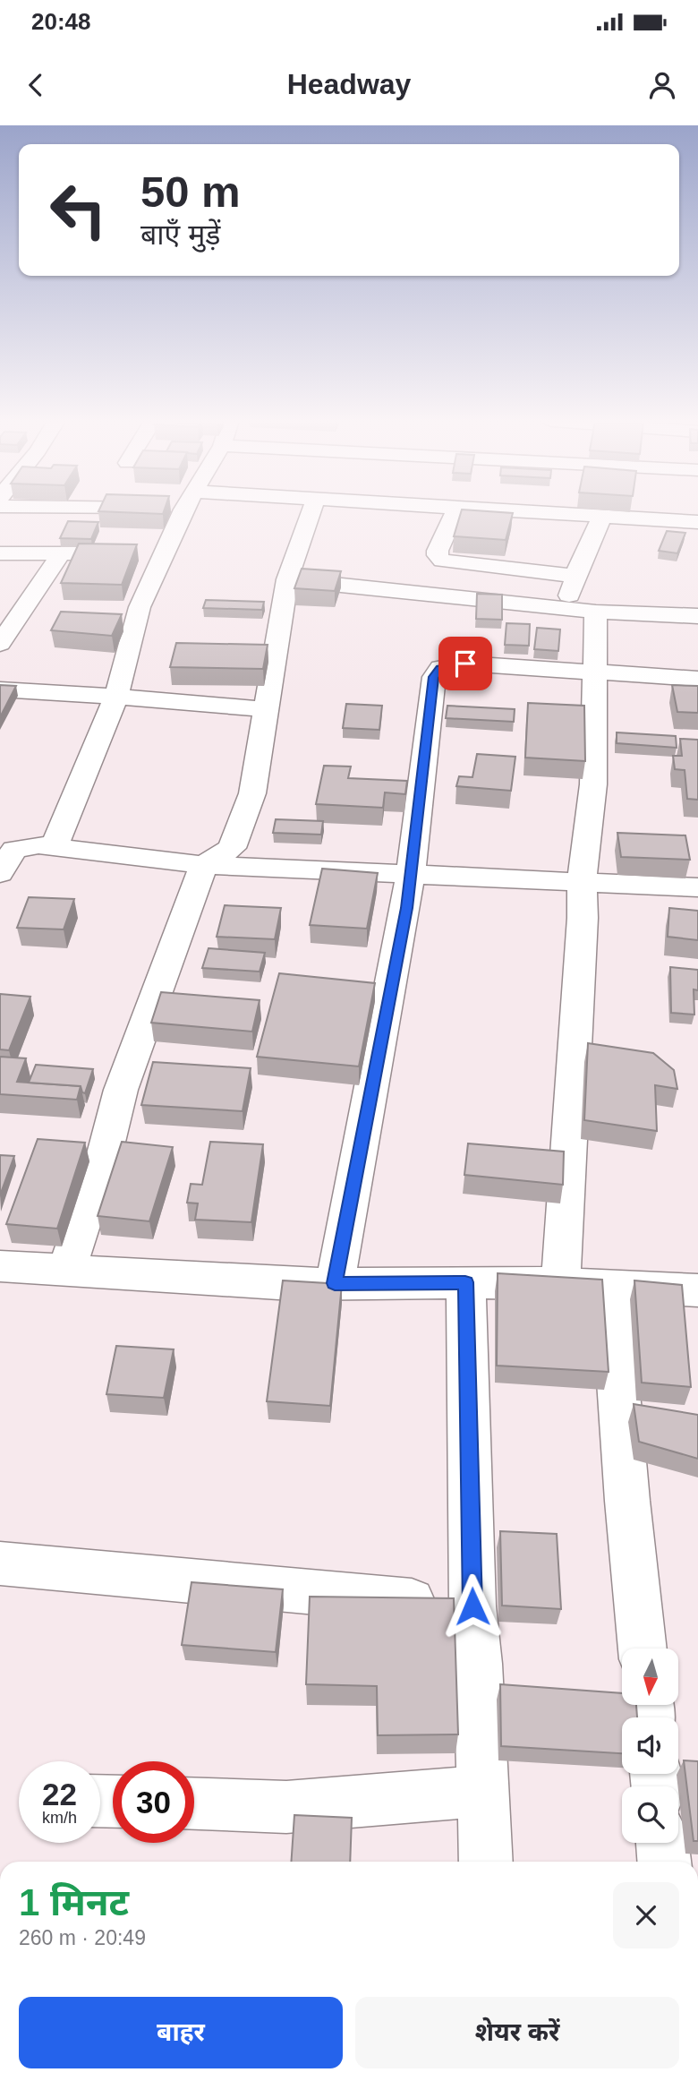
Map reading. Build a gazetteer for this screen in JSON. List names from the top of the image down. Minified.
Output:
{"north":"bottom","page":{"status":"20:48","header":"Headway","turn":["50 m","बाएँ मुड़ें"],"speed":"22 km/h","limit":"30","heading":["1 मिनट","260 m · 20:49"],"buttons":["बाहर","शेयर करें"]}}
